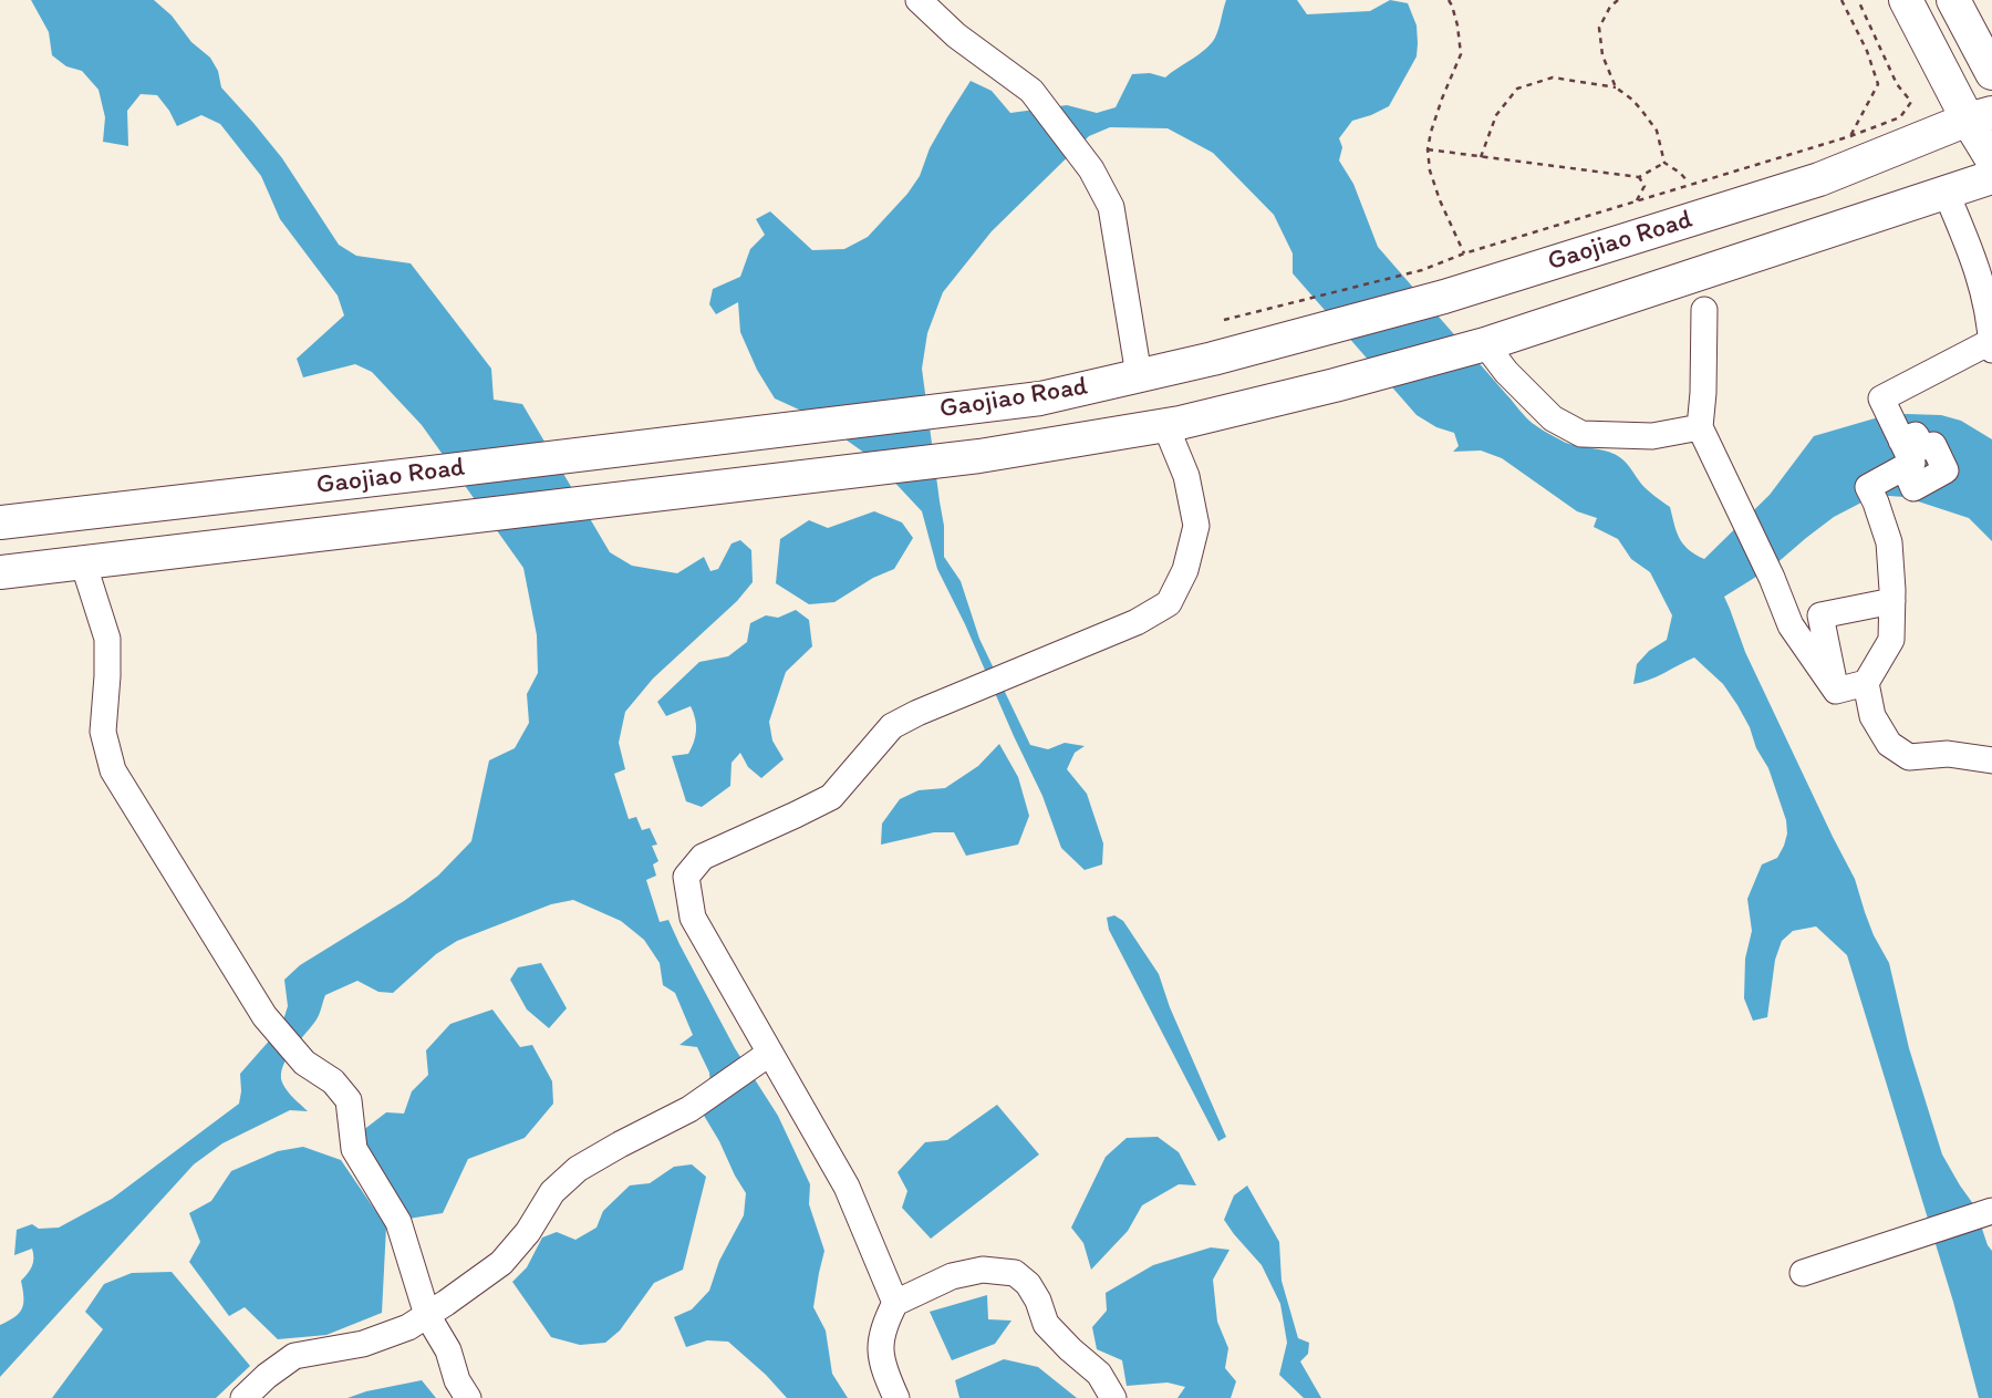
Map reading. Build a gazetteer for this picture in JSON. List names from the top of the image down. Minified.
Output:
{"streets":{"main road":["Gaojiao Road"]}}
